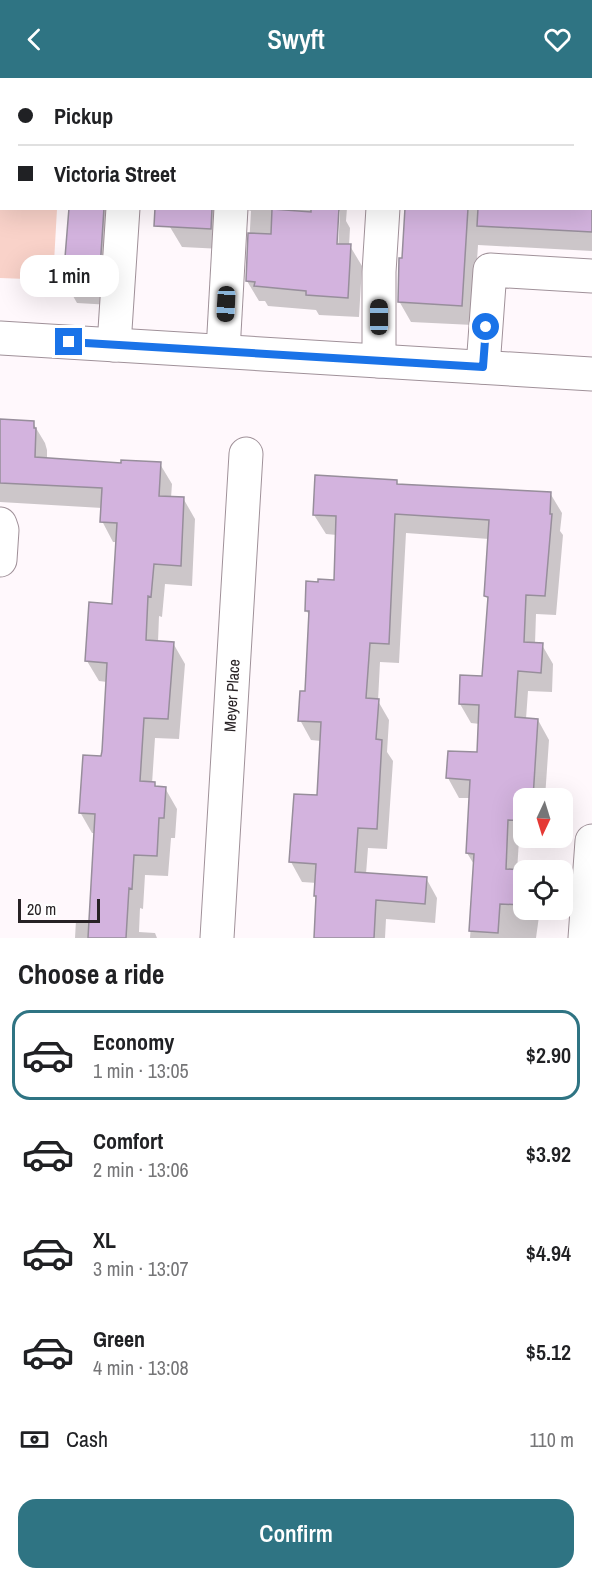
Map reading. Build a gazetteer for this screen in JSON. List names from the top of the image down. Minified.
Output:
{"streets":{"street":["Meyer Place"]},"scale_bar":"20 m","north":"bottom","page":{"header":"Swyft","banner":["Pickup","Victoria Street"],"bubble":"1 min","scale":"20 m","heading":"Choose a ride","list":[{"name":"Economy","note":"1 min · 13:05","value":"$2.90"},{"name":"Comfort","note":"2 min · 13:06","value":"$3.92"},{"name":"XL","note":"3 min · 13:07","value":"$4.94"},{"name":"Green","note":"4 min · 13:08","value":"$5.12"}],"pay":["Cash","110 m"],"buttons":"Confirm"}}
